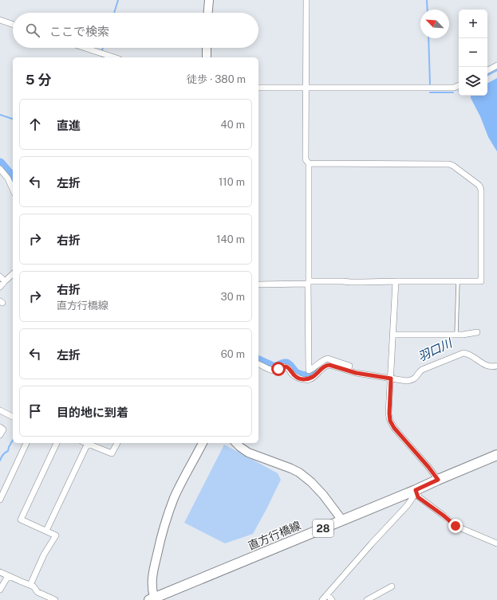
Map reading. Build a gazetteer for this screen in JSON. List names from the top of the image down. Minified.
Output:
{"streets":{"main road":["28","直方行橋線"]},"water":["羽口川"],"north":"top left","page":{"map_buttons":["+","−"],"search":"ここで検索","heading":["5 分","徒歩 · 380 m"],"list":[["直進","40 m"],["左折","110 m"],["右折","140 m"],["右折","直方行橋線","30 m"],["左折","60 m"],"目的地に到着"]}}
